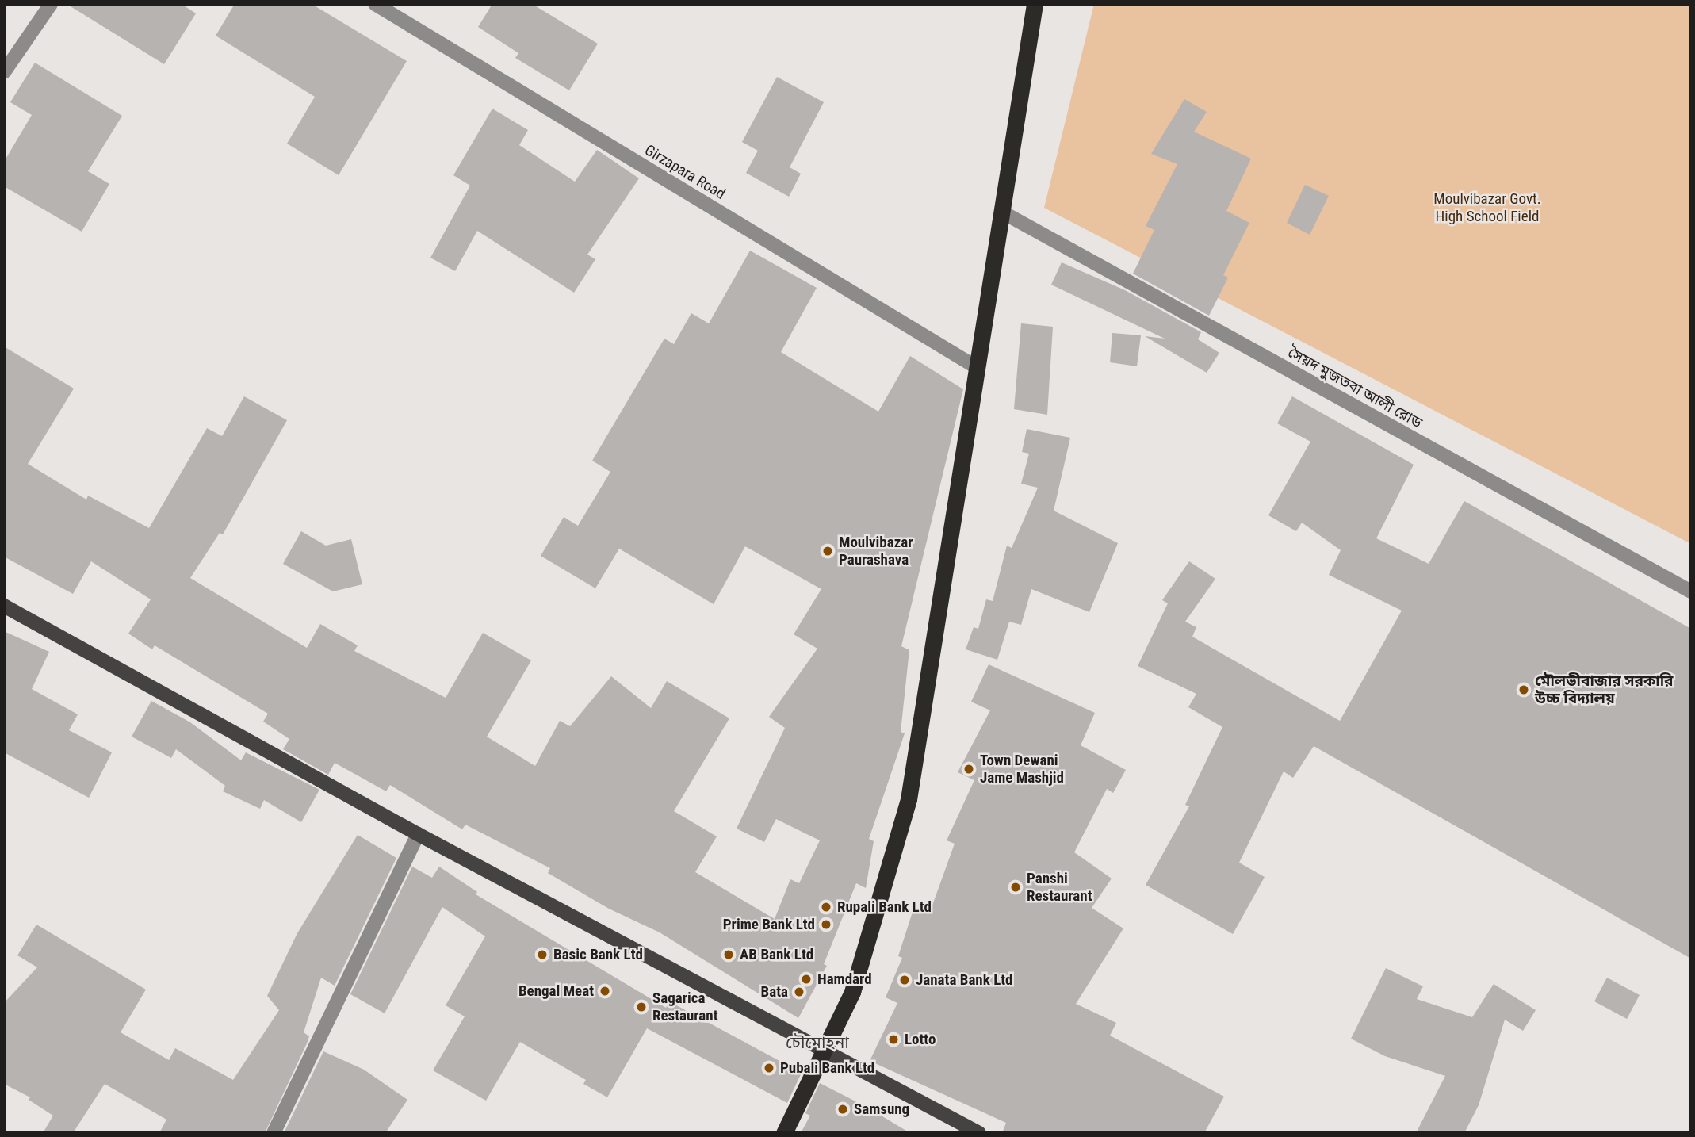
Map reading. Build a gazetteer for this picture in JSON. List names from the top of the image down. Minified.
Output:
{"streets":{"street":["Girzapara Road","সৈয়দ মুজতবা আলী রোড"]},"districts":["চৌমোহনা"],"parks":["Moulvibazar Govt. High School Field"],"places":["Moulvibazar Paurashava","মৌলভীবাজার সরকারি উচ্চ বিদ্যালয়","Town Dewani Jame Mashjid","Panshi Restaurant","Rupali Bank Ltd","Prime Bank Ltd","Basic Bank Ltd","AB Bank Ltd","Hamdard","Janata Bank Ltd","Bengal Meat","Bata","Sagarica Restaurant","Lotto","Pubali Bank Ltd","Samsung"]}
